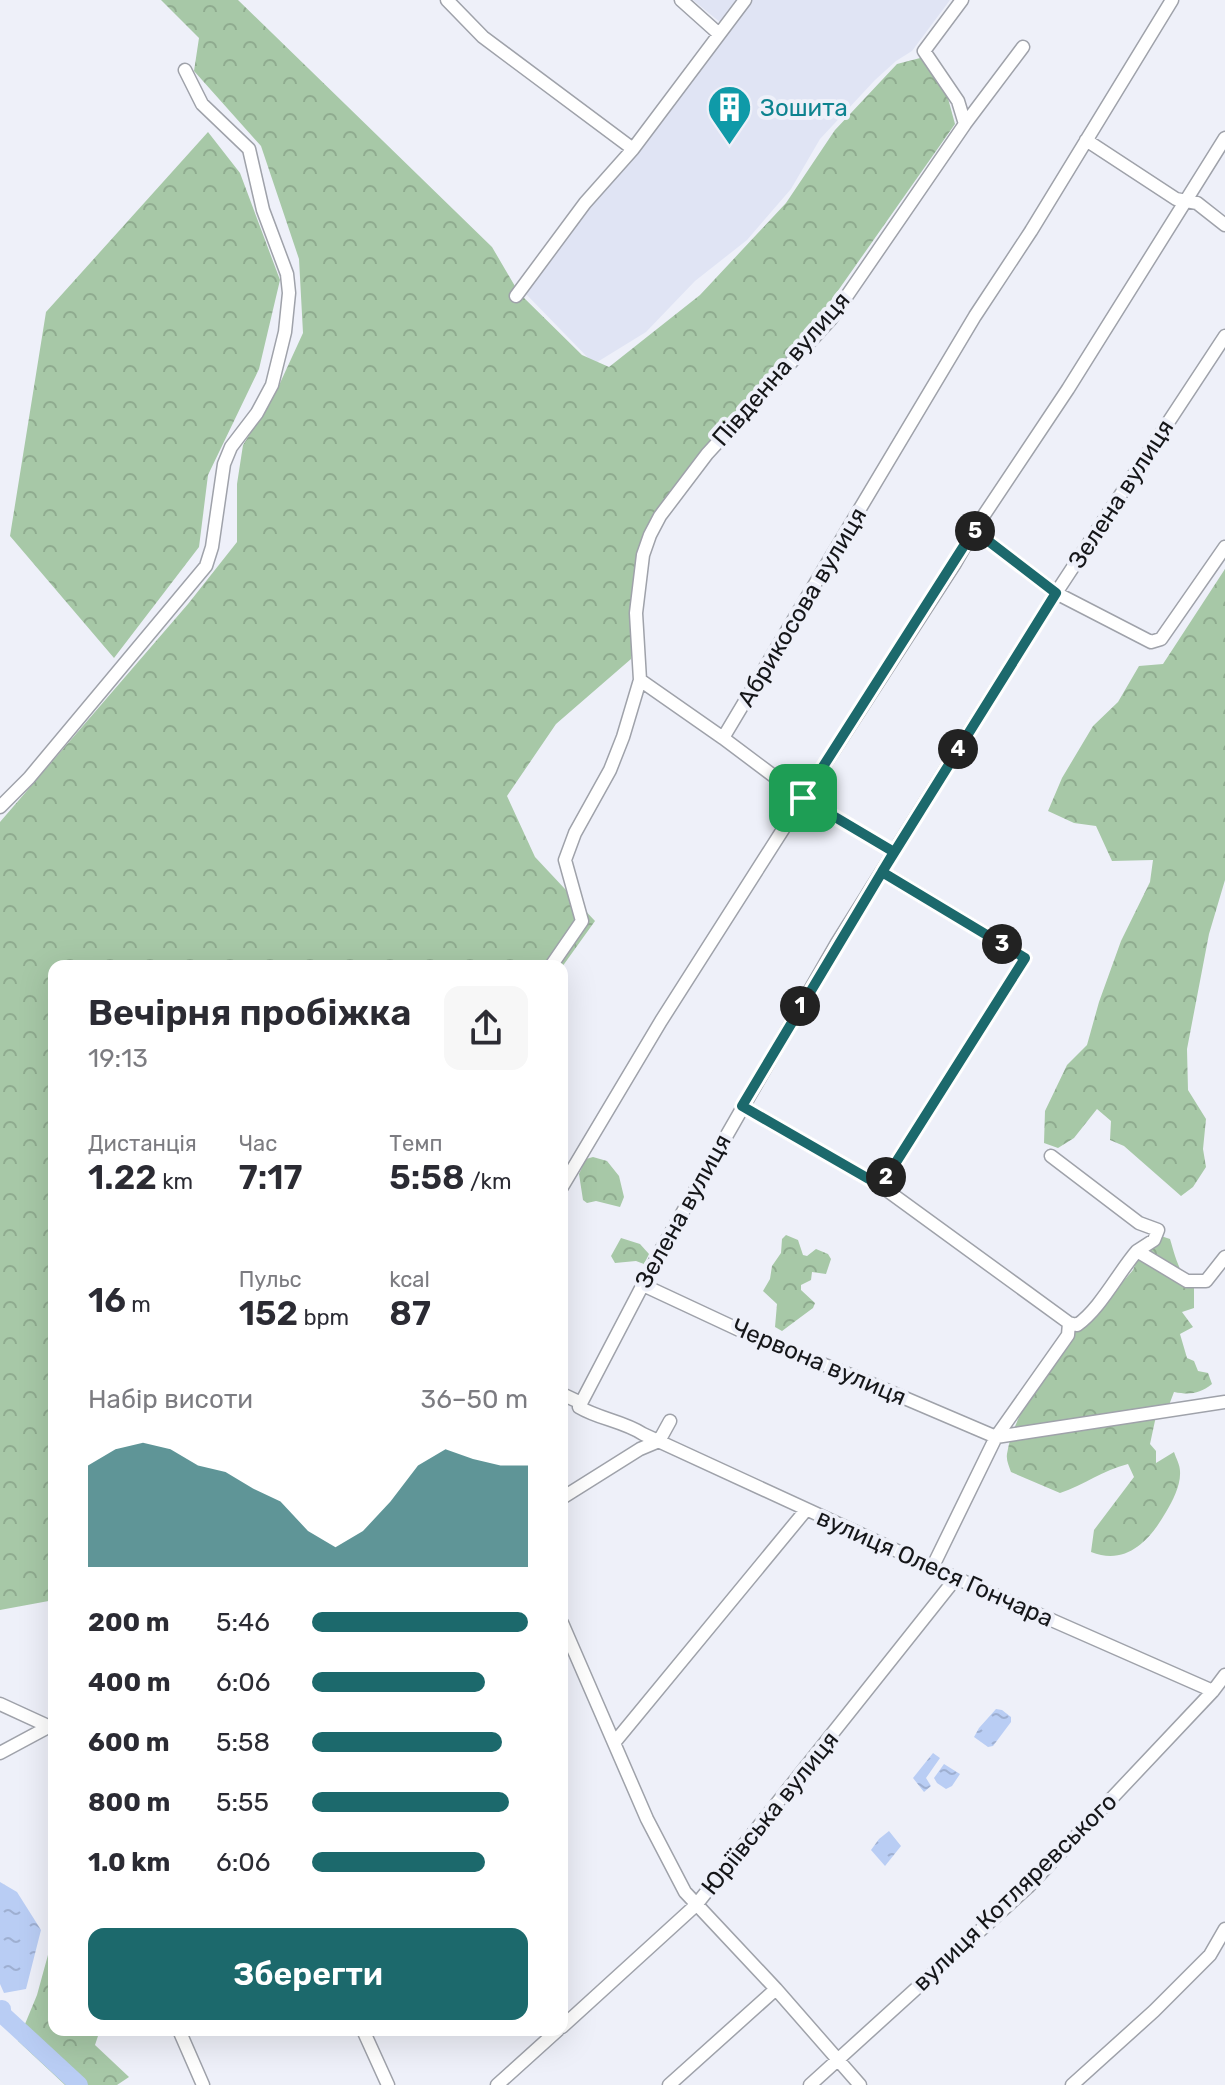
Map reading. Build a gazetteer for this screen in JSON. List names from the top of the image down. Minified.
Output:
{"streets":{"street":["Південна вулиця","Зелена вулиця","Абрикосова вулиця","Червона вулиця","вулиця Олеся Гончара","Юріївська вулиця","вулиця Котляревського"]},"crossings":[["Зелена вулиця","Червона вулиця"],["вулиця Олеся Гончара","Юріївська вулиця"],["вулиця Олеся Гончара","вулиця Котляревського"]],"places":{"building":["Зошита"]},"page":{"pins":["5","4","3","1","2"],"heading":["Вечірня пробіжка","19:13"],"stats":[["Дистанція","1.22 km"],["Час","7:17"],["Темп","5:58 /km"],["16 m"],["Пульс","152 bpm"],["kcal","87"]],"chart":["Набір висоти","36–50 m"],"list":[{"name":"200 m","note":"5:46"},{"name":"400 m","note":"6:06"},{"name":"600 m","note":"5:58"},{"name":"800 m","note":"5:55"},{"name":"1.0 km","note":"6:06"}],"buttons":"Зберегти"}}
